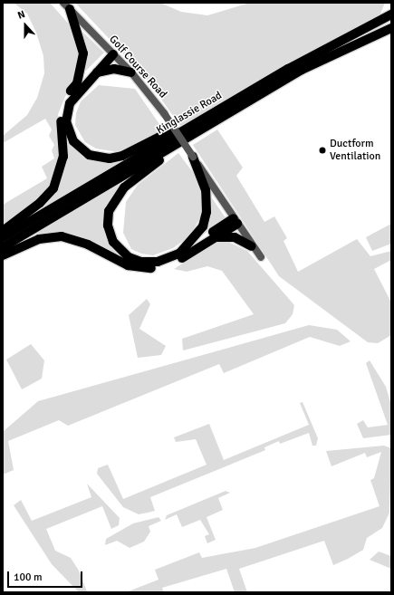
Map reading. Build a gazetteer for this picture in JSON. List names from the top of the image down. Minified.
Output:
{"streets":{"main road":["Kinglassie Road"],"street":["Golf Course Road"]},"places":["Ductform Ventilation"],"scale_bar":"100 m","north":"top"}
